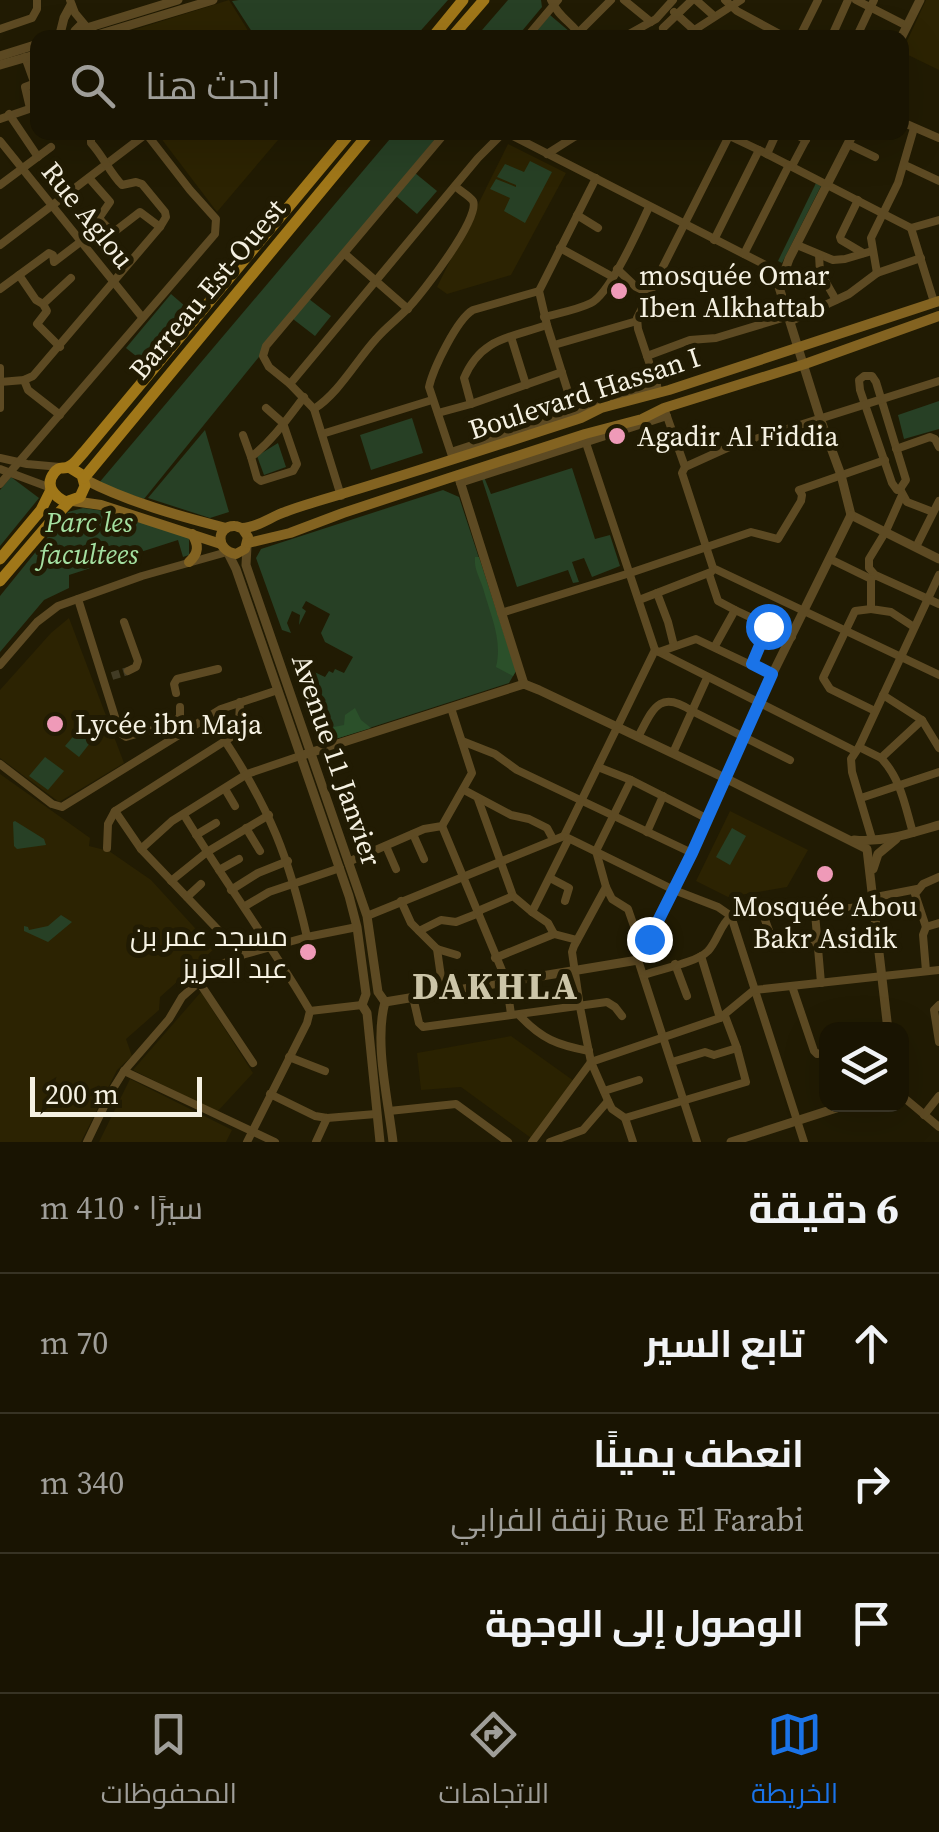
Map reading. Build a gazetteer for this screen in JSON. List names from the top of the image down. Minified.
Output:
{"streets":{"main road":["Barreau Est-Ouest","Boulevard Hassan I"],"street":["Rue Aglou","Avenue 11 Janvier"]},"crossings":[["Boulevard Hassan I","Avenue 11 Janvier"]],"districts":["DAKHLA"],"parks":["Parc les facultees"],"places":["mosquée Omar Iben Alkhattab","Agadir Al Fiddia","Lycée ibn Maja","Mosquée Abou Bakr Asidik","مسجد عمر بن عبد العزيز"],"scale_bar":"200 m","page":{"search":"ابحث هنا","scale":"200 m","heading":["6 دقيقة","سيرًا · 410 m"],"list":[["تابع السير","70 m"],["انعطف يمينًا","Rue El Farabi زنقة الفرابي","340 m"],"الوصول إلى الوجهة"],"nav":["الخريطة","الاتجاهات","المحفوظات"]}}
